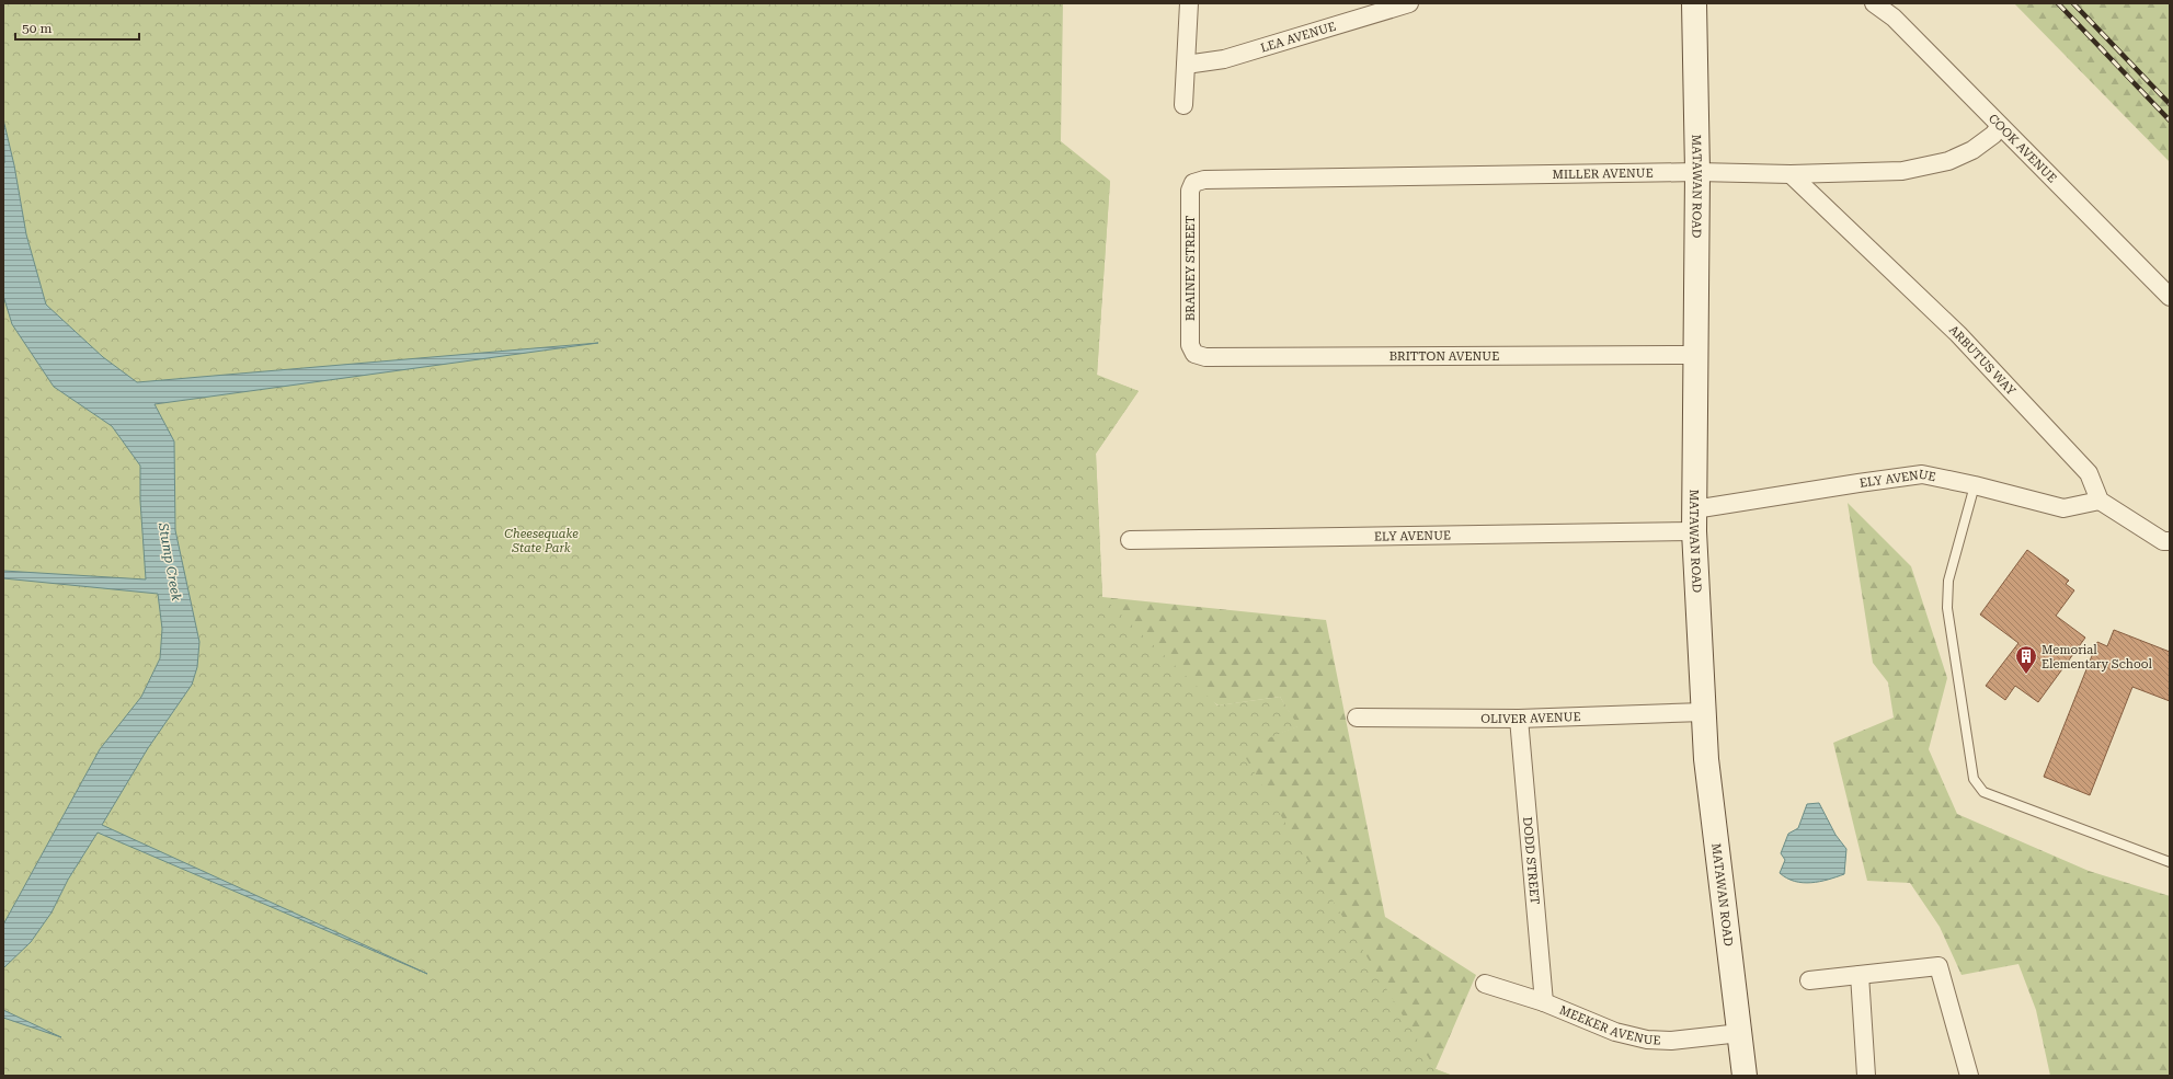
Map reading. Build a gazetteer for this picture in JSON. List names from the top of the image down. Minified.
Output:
{"streets":{"main road":["MATAWAN ROAD"],"street":["LEA AVENUE","COOK AVENUE","MILLER AVENUE","BRAINEY STREET","BRITTON AVENUE","ARBUTUS WAY","ELY AVENUE","OLIVER AVENUE","DODD STREET","MEEKER AVENUE"]},"crossings":[["COOK AVENUE","MILLER AVENUE"],["MILLER AVENUE","MATAWAN ROAD"],["MILLER AVENUE","BRAINEY STREET"],["MILLER AVENUE","ARBUTUS WAY"],["MATAWAN ROAD","BRITTON AVENUE"],["MATAWAN ROAD","ELY AVENUE"],["MATAWAN ROAD","OLIVER AVENUE"],["MATAWAN ROAD","MEEKER AVENUE"],["BRAINEY STREET","BRITTON AVENUE"],["ARBUTUS WAY","ELY AVENUE"],["OLIVER AVENUE","DODD STREET"],["DODD STREET","MEEKER AVENUE"]],"water":["Stump Creek"],"parks":["Cheesequake State Park"],"places":{"building":["Memorial Elementary School"]},"scale_bar":"50 m"}
